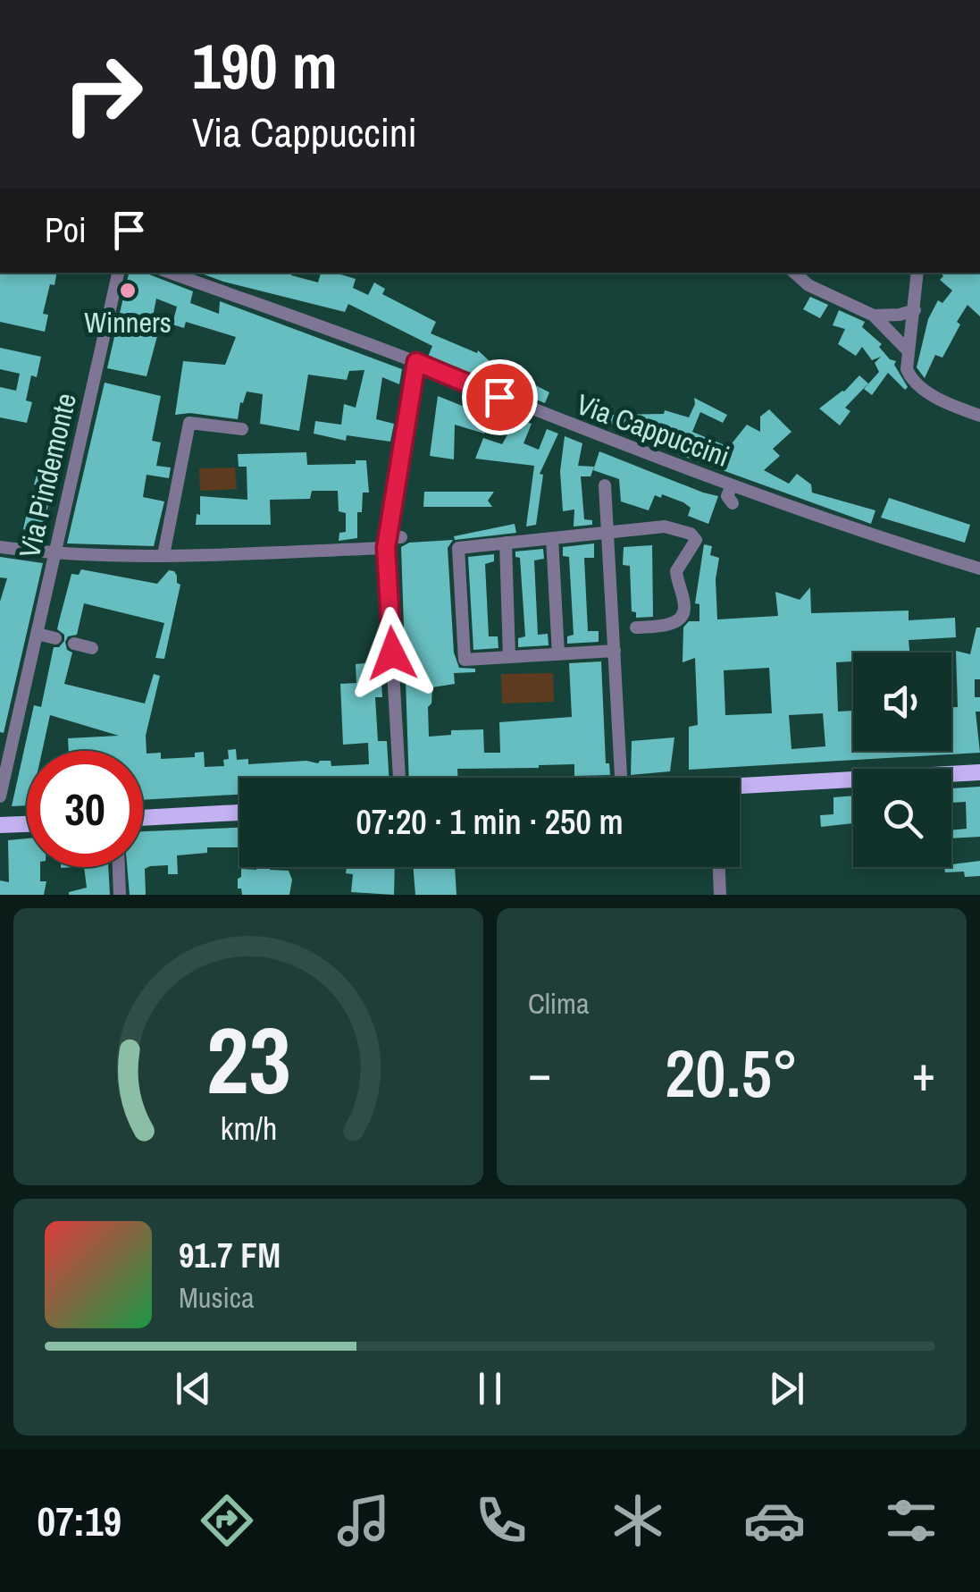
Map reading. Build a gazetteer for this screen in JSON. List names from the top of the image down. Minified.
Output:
{"streets":{"street":["Via Cappuccini","Via Pindemonte"]},"places":["Winners"],"page":{"turn":["190 m","Via Cappuccini"],"then":"Poi","limit":"30","trip":"07:20 · 1 min · 250 m","tile":"Clima","heat":["−","20.5°","+"],"song":["91.7 FM","Musica"],"tabs":"07:19","gauge":["23","km/h"]}}
